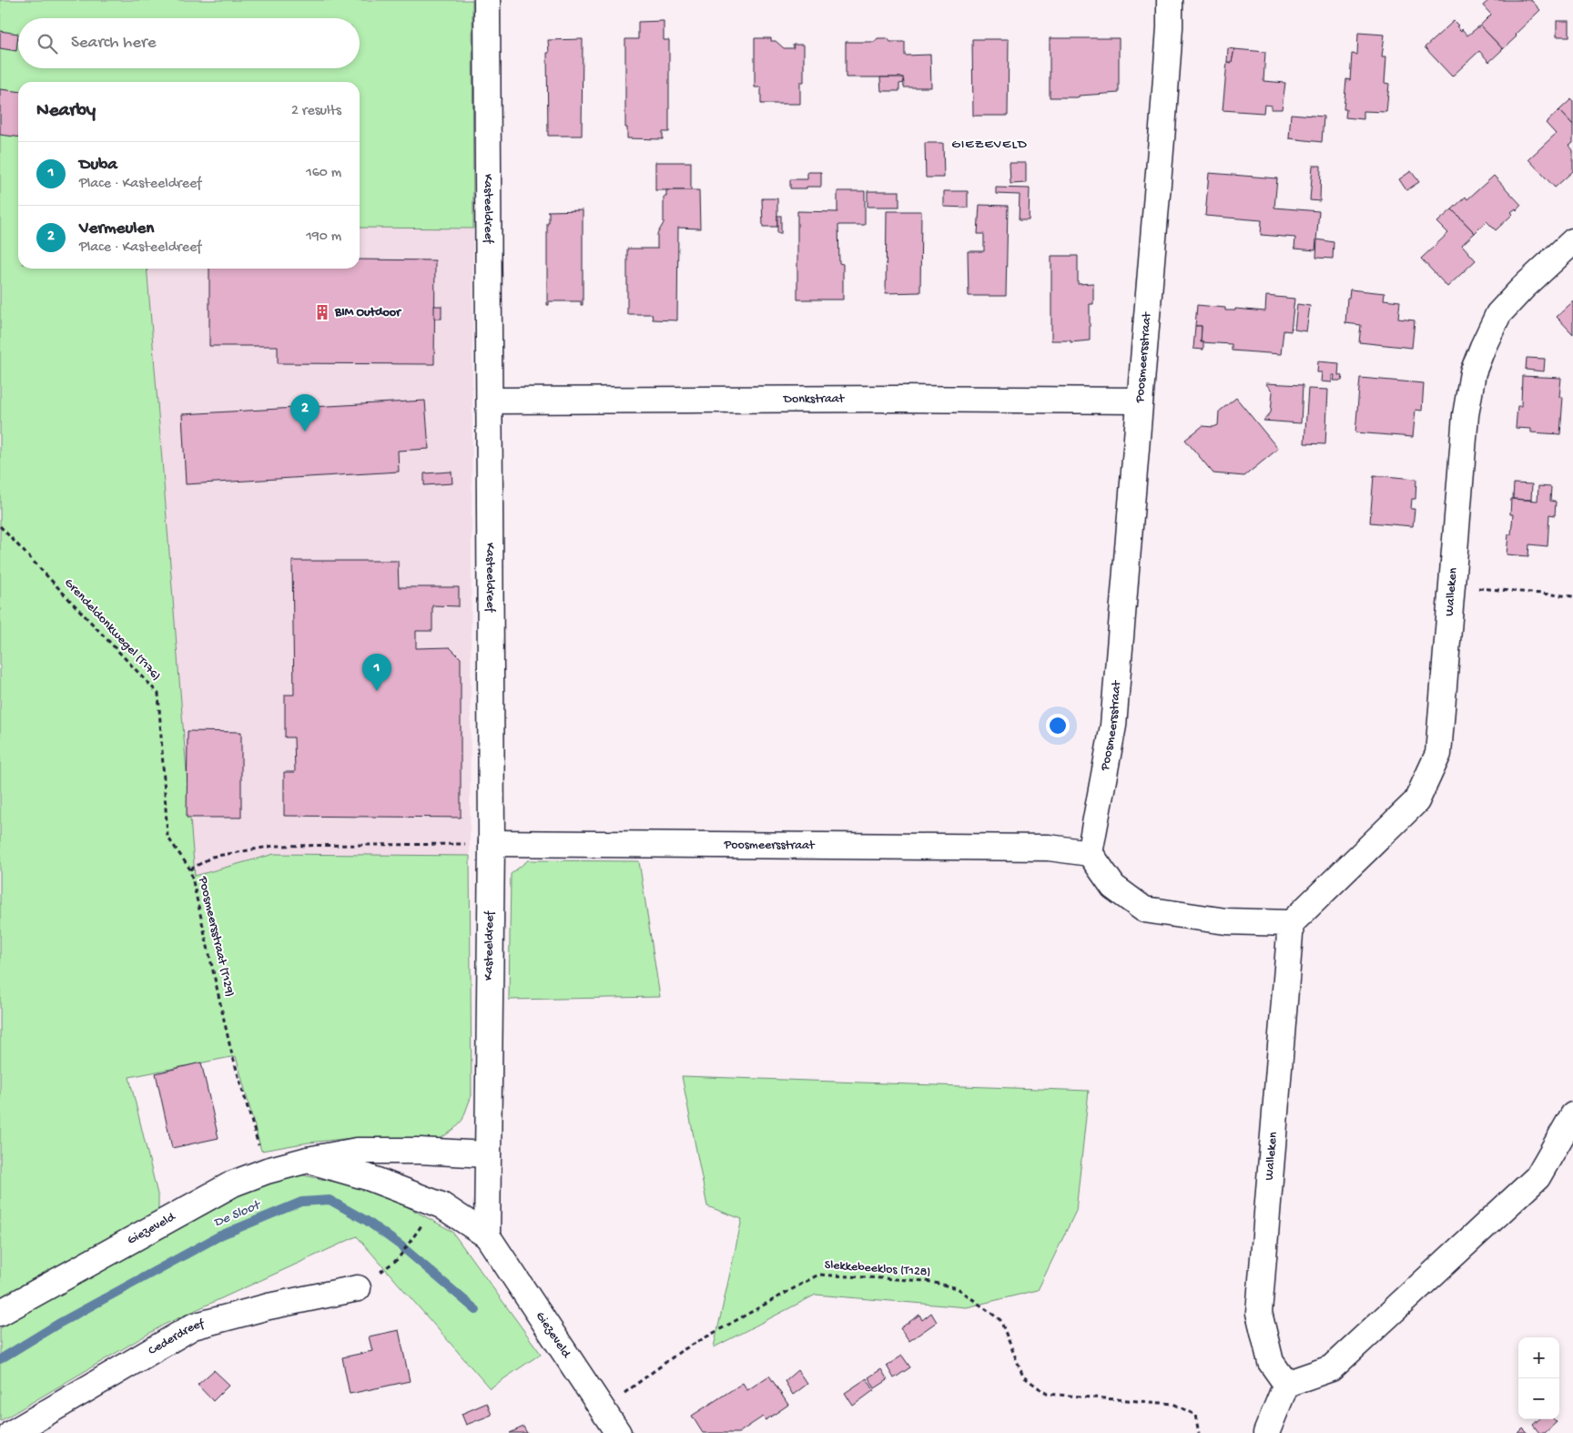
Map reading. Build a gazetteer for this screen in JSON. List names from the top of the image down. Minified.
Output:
{"streets":{"street":["Kasteeldreef","Poosmeersstraat","Donkstraat","Walleken","Giezeveld","Cederdreef"],"path":["Grendeldonkwegel (T176)","Poosmeersstraat (T129)","Slekkebeeklos (T128)"]},"crossings":[["Kasteeldreef","Poosmeersstraat"],["Kasteeldreef","Donkstraat"],["Kasteeldreef","Poosmeersstraat (T129)"],["Kasteeldreef","Giezeveld"],["Poosmeersstraat","Donkstraat"],["Poosmeersstraat","Poosmeersstraat (T129)"],["Grendeldonkwegel (T176)","Poosmeersstraat (T129)"],["Poosmeersstraat (T129)","Giezeveld"],["Giezeveld","Slekkebeeklos (T128)"]],"districts":["GIEZEVELD"],"water":["De Sloot"],"places":{"building":["BIM Outdoor"]},"page":{"search":"Search here","heading":["Nearby","2 results"],"list":[{"mark":"1","name":"Duba","note":"Place · Kasteeldreef","value":"160 m"},{"mark":"2","name":"Vermeulen","note":"Place · Kasteeldreef","value":"190 m"}],"pins":["2","1"],"map_buttons":["+","−"]}}
